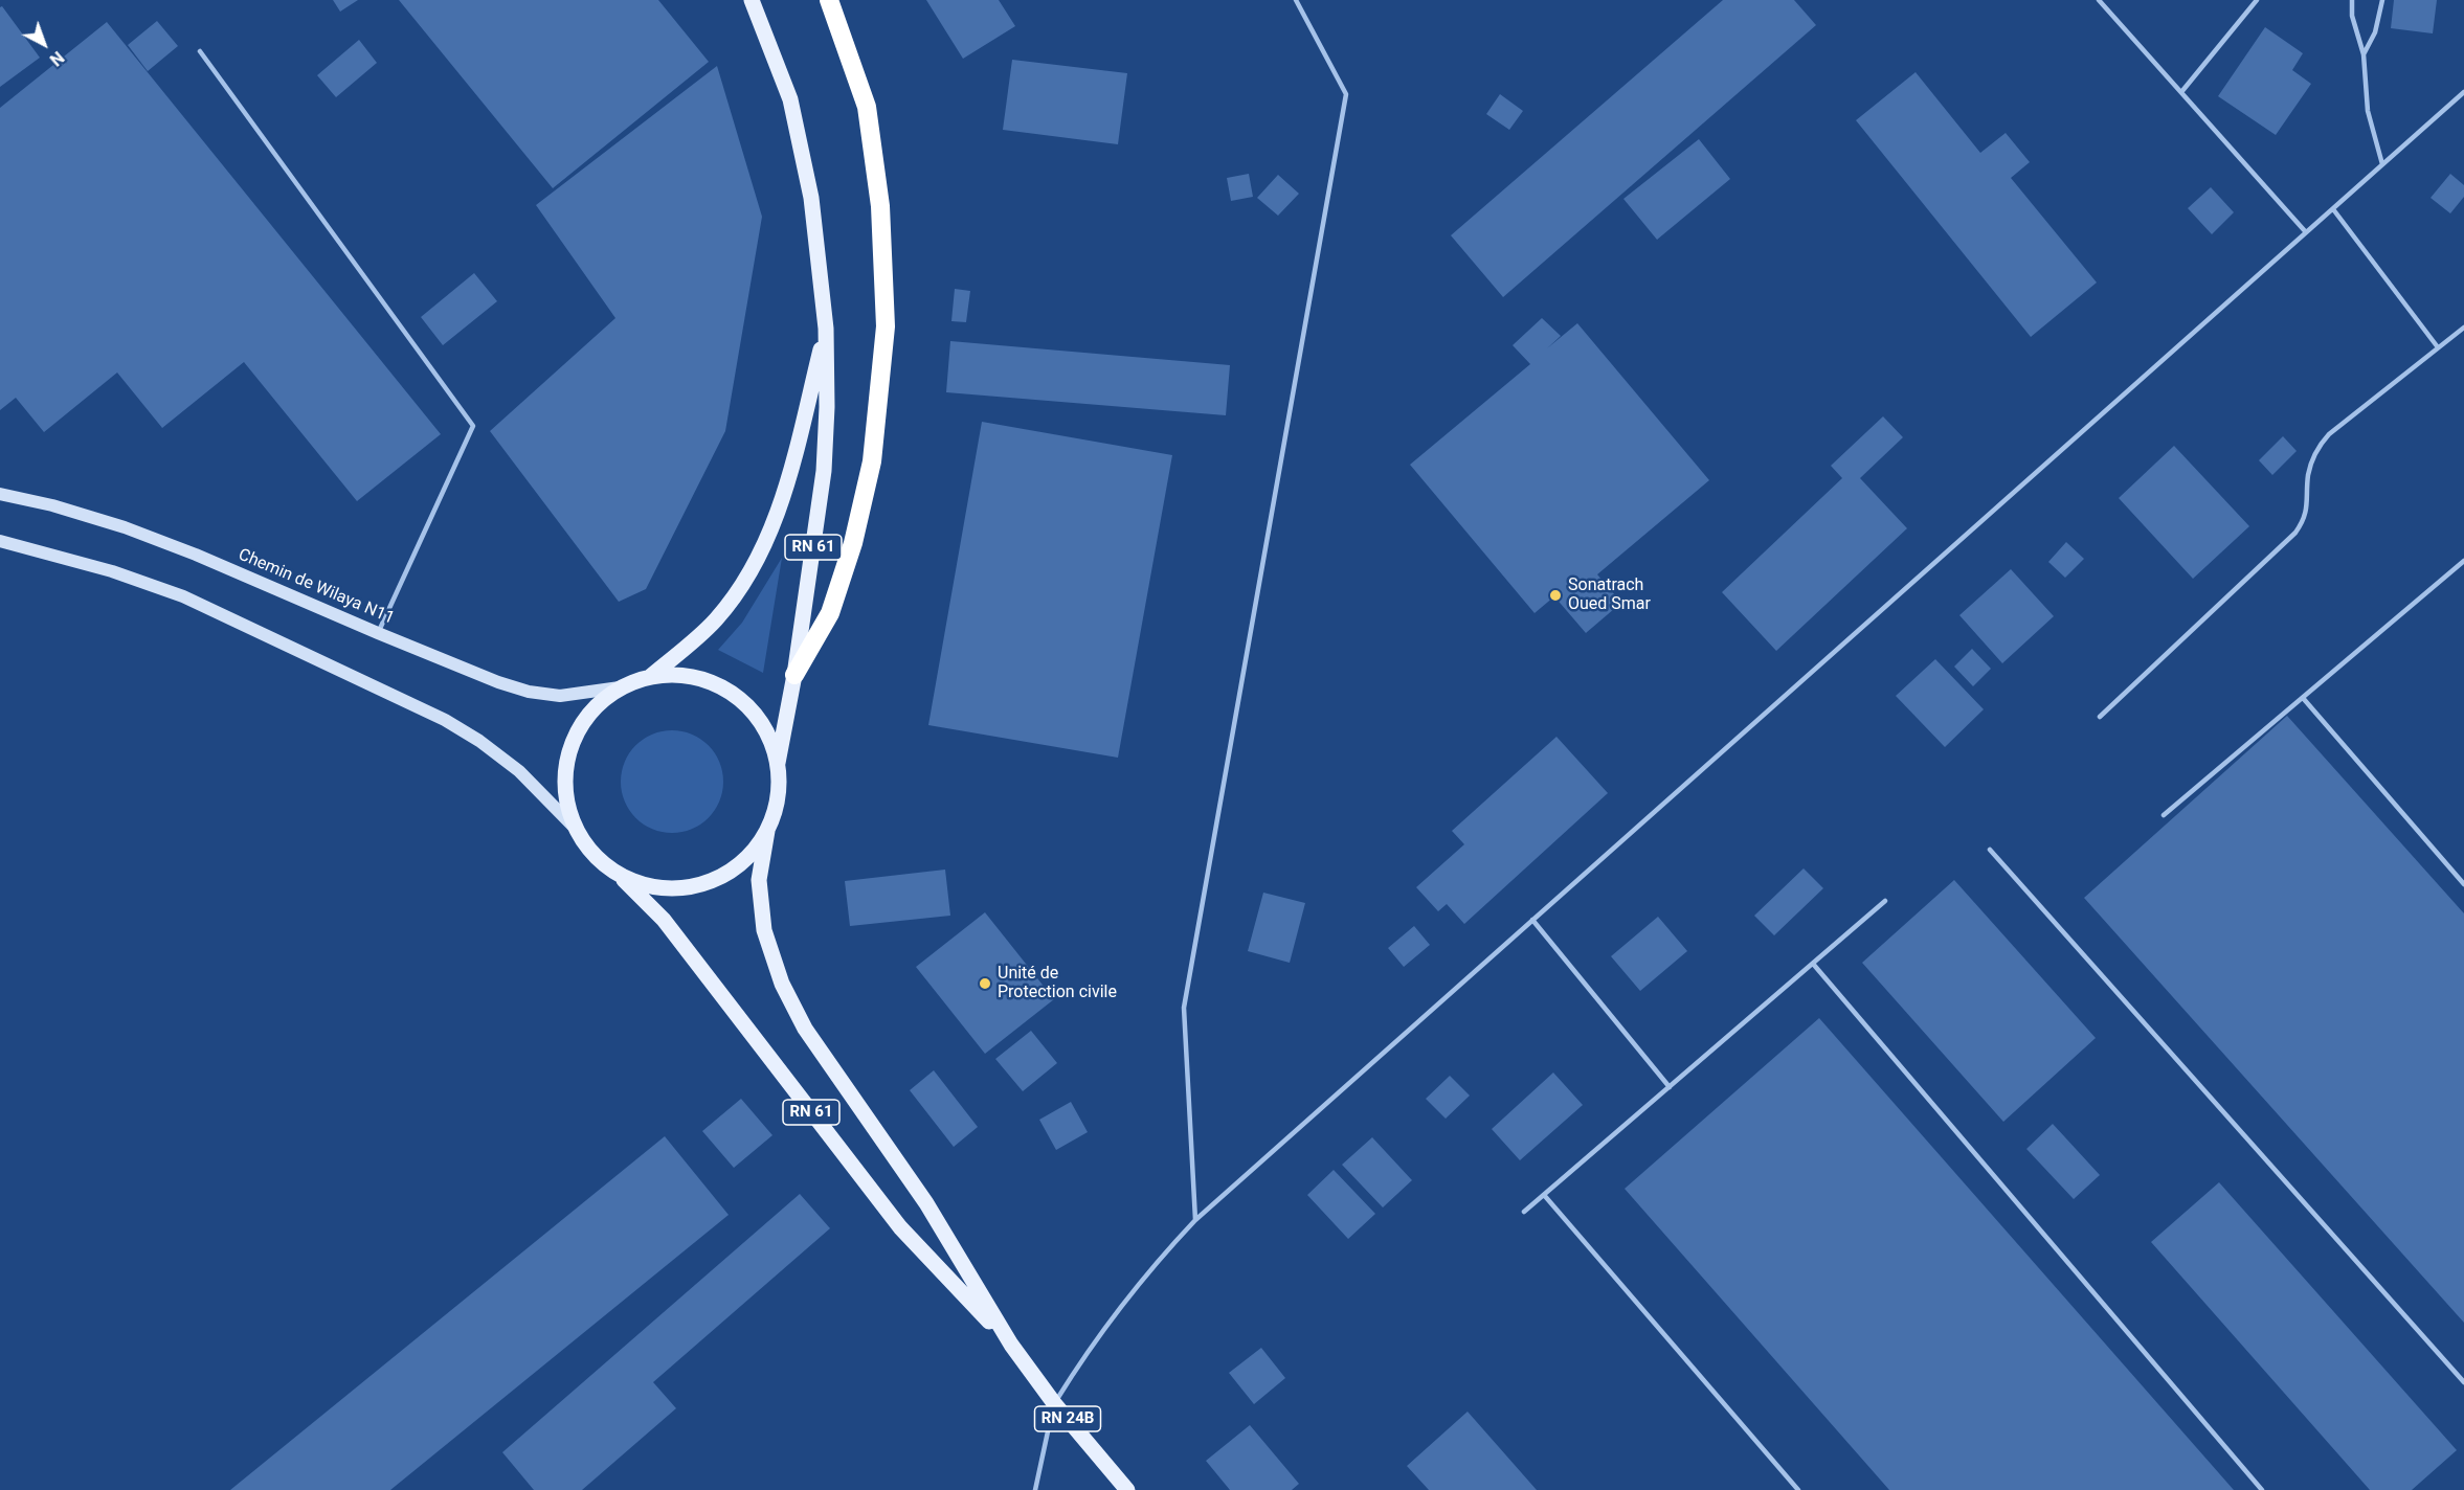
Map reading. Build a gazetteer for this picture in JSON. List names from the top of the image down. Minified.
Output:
{"streets":{"main road":["RN 61","Chemin de Wilaya N11","RN 24B"]},"crossings":[["RN 61","Chemin de Wilaya N11"],["RN 61","RN 24B"]],"places":["Sonatrach Oued Smar","Unité de Protection civile"],"north":"bottom right"}
